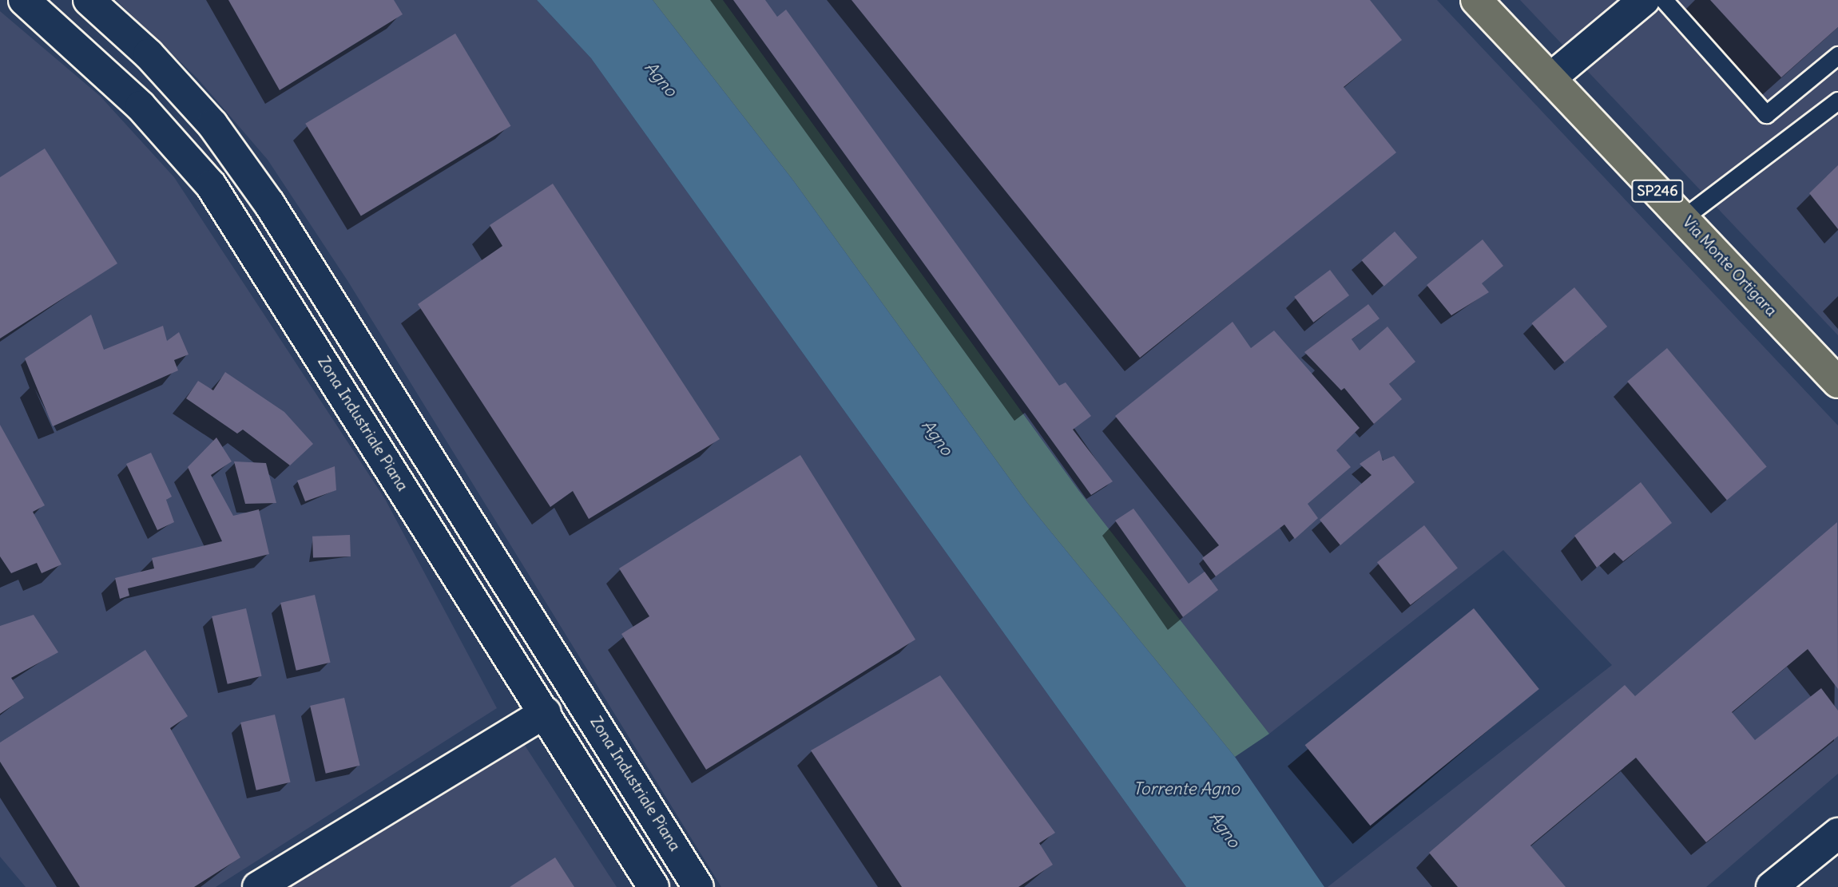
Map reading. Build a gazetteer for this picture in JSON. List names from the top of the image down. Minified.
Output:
{"streets":{"main road":["SP246","Via Monte Ortigara","Zona Industriale Piana"]},"water":["Agno","Torrente Agno"]}
